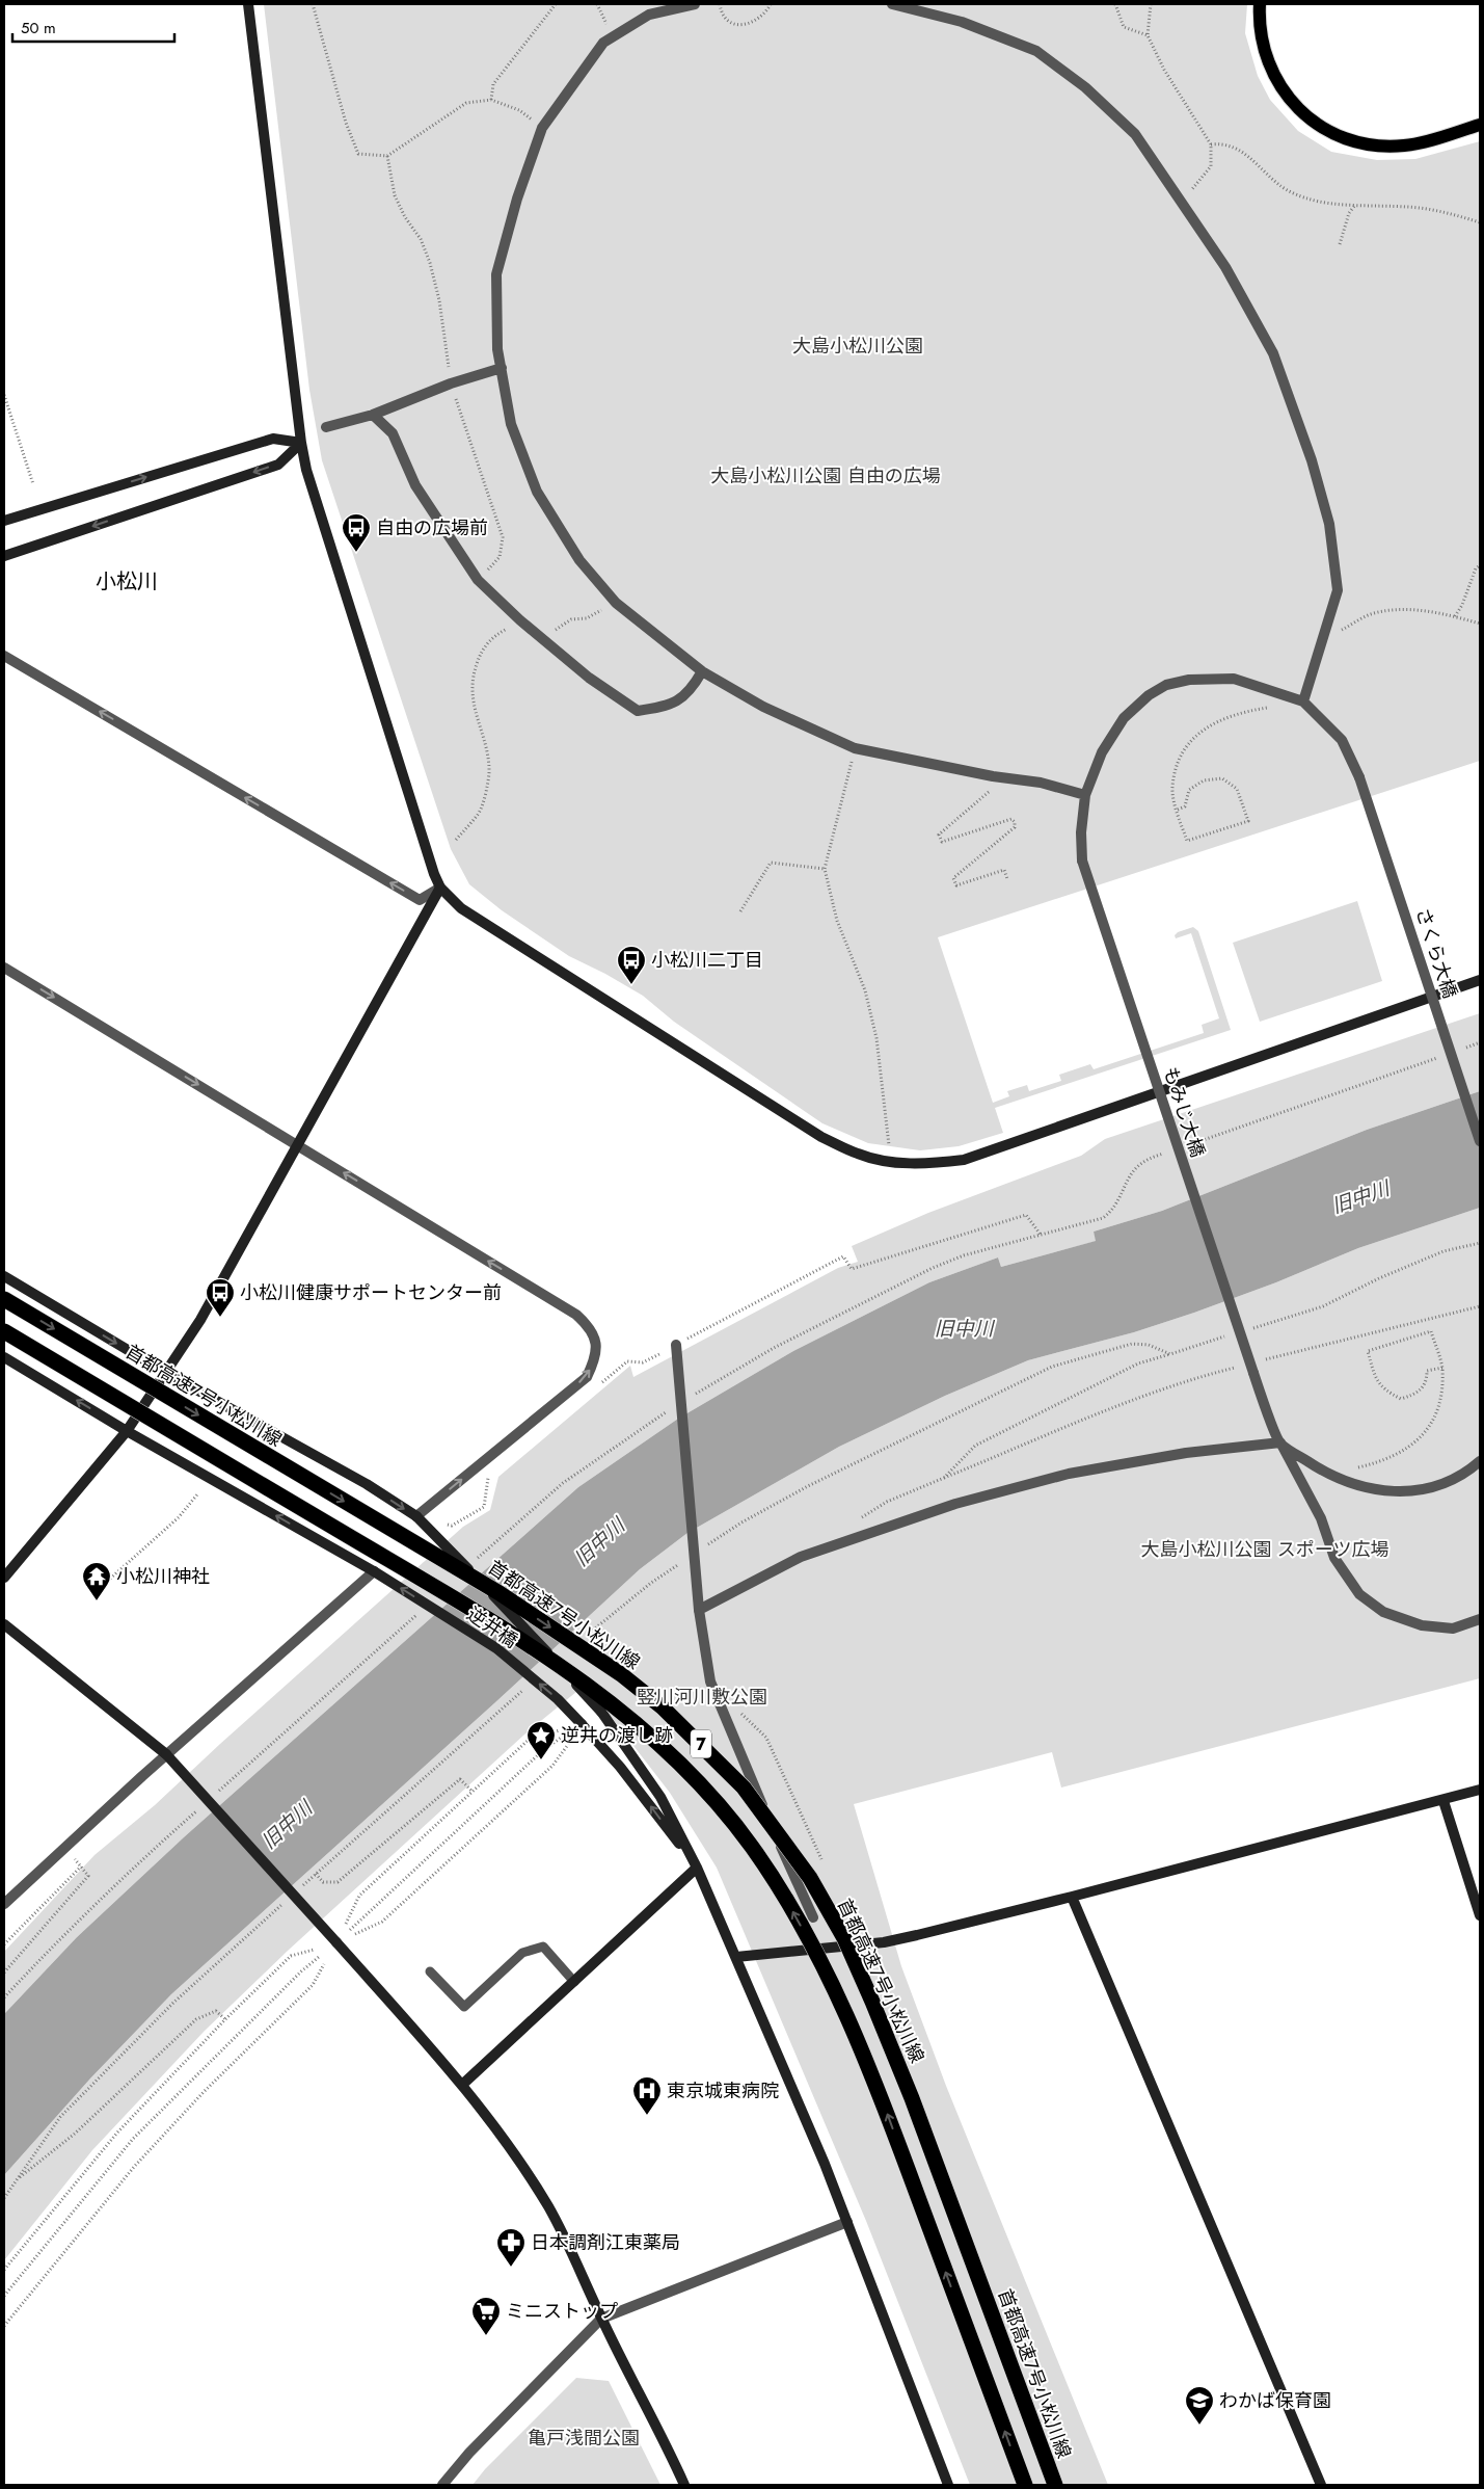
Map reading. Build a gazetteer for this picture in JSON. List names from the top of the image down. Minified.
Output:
{"streets":{"highway":["首都高速7号小松川線","7"],"street":["さくら大橋","もみじ大橋","逆井橋"]},"crossings":[["さくら大橋","もみじ大橋"]],"districts":["小松川"],"water":["旧中川"],"parks":["大島小松川公園","大島小松川公園 自由の広場","大島小松川公園 スポーツ広場","竪川河川敷公園","亀戸浅間公園"],"places":{"bus stop":["自由の広場前","小松川二丁目","小松川健康サポートセンター前"],"temple":["小松川神社"],"place":["逆井の渡し跡"],"hospital":["東京城東病院"],"pharmacy":["日本調剤江東薬局"],"supermarket":["ミニストップ"],"school or university":["わかば保育園"]},"scale_bar":"50 m"}
